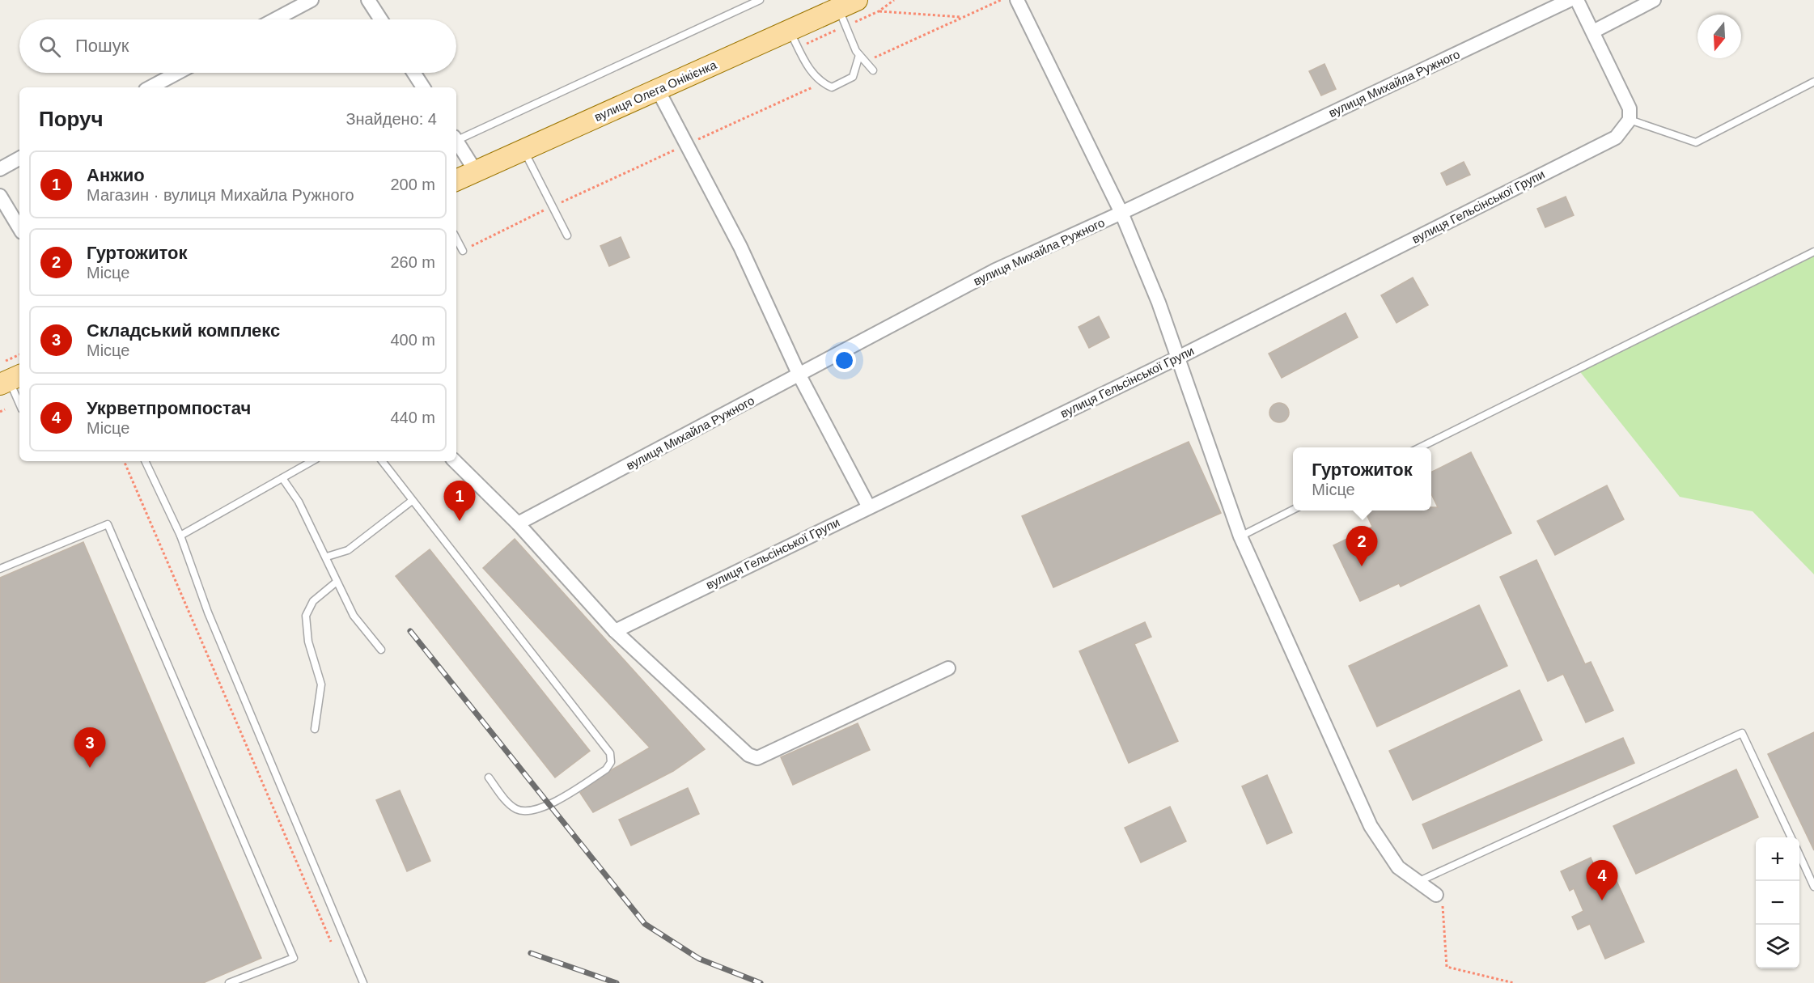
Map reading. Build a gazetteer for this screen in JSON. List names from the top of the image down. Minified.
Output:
{"streets":{"main road":["вулиця Олега Онікієнка"],"street":["вулиця Михайла Ружного","вулиця Гельсінської Групи"]},"north":"bottom","page":{"search":"Пошук","heading":["Поруч","Знайдено: 4"],"list":[{"mark":"1","name":"Анжио","note":"Магазин · вулиця Михайла Ружного","value":"200 m"},{"mark":"2","name":"Гуртожиток","note":"Місце","value":"260 m"},{"mark":"3","name":"Складський комплекс","note":"Місце","value":"400 m"},{"mark":"4","name":"Укрветпромпостач","note":"Місце","value":"440 m"}],"popup":["Гуртожиток","Місце"],"pins":["1","2","3","4"],"map_buttons":["+","−"]}}
